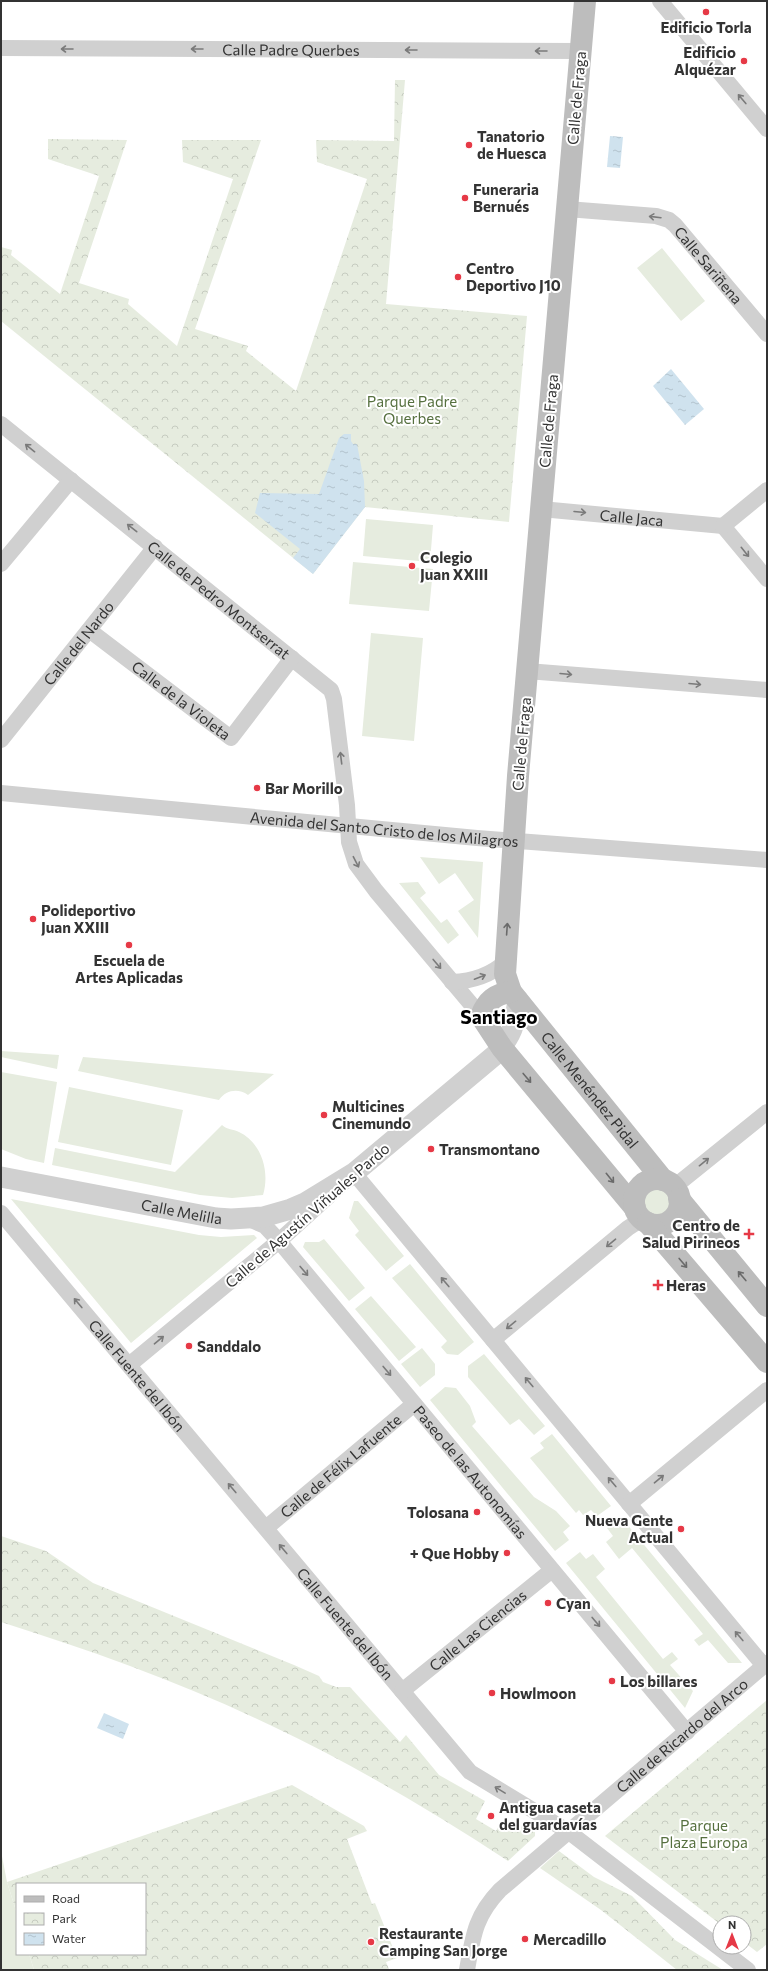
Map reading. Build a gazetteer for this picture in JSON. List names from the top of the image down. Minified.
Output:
{"streets":{"main road":["Calle de Fraga","Calle Menéndez Pidal"],"street":["Calle Padre Querbes","Calle Sariñena","Calle Jaca","Calle de Pedro Montserrat","Calle del Nardo","Calle de la Violeta","Avenida del Santo Cristo de los Milagros","Calle Melilla","Calle de Agustín Viñuales Pardo","Calle Fuente del Ibón","Calle de Félix Lafuente","Paseo de las Autonomías","Calle Las Ciencias","Calle de Ricardo del Arco"]},"crossings":[["Calle Padre Querbes","Calle de Fraga"],["Calle de Fraga","Calle Sariñena"],["Calle de Fraga","Calle Jaca"],["Calle de Fraga","Avenida del Santo Cristo de los Milagros"],["Calle de Fraga","Calle Menéndez Pidal"],["Calle de Pedro Montserrat","Calle del Nardo"],["Calle de Pedro Montserrat","Calle de la Violeta"],["Calle de Pedro Montserrat","Avenida del Santo Cristo de los Milagros"],["Calle del Nardo","Calle de la Violeta"],["Avenida del Santo Cristo de los Milagros","Calle Menéndez Pidal"],["Calle Menéndez Pidal","Calle de Agustín Viñuales Pardo"],["Calle Melilla","Calle de Agustín Viñuales Pardo"],["Calle Melilla","Paseo de las Autonomías"],["Calle de Agustín Viñuales Pardo","Calle Fuente del Ibón"],["Calle de Agustín Viñuales Pardo","Paseo de las Autonomías"],["Calle Fuente del Ibón","Calle de Félix Lafuente"],["Calle Fuente del Ibón","Calle Las Ciencias"],["Calle Fuente del Ibón","Calle de Ricardo del Arco"],["Calle de Félix Lafuente","Paseo de las Autonomías"],["Paseo de las Autonomías","Calle Las Ciencias"],["Paseo de las Autonomías","Calle de Ricardo del Arco"]],"one_way":["Calle Padre Querbes","Calle Sariñena","Calle Jaca","Calle de Pedro Montserrat","Calle de Agustín Viñuales Pardo","Calle Fuente del Ibón"],"districts":["Santiago"],"parks":["Parque Padre Querbes","Parque Plaza Europa"],"places":{"other":["Edificio Torla","Edificio Alquézar","Tanatorio de Huesca","Funeraria Bernués","Centro Deportivo J10","Colegio Juan XXIII","Bar Morillo","Polideportivo Juan XXIII","Escuela de Artes Aplicadas","Multicines Cinemundo","Transmontano","Sanddalo","Tolosana","Nueva Gente Actual","+ Que Hobby","Cyan","Los billares","Howlmoon","Antigua caseta del guardavías","Mercadillo","Restaurante Camping San Jorge"],"health":["Centro de Salud Pirineos","Heras"]},"legend":["Road","Park","Water"],"north":"top"}
